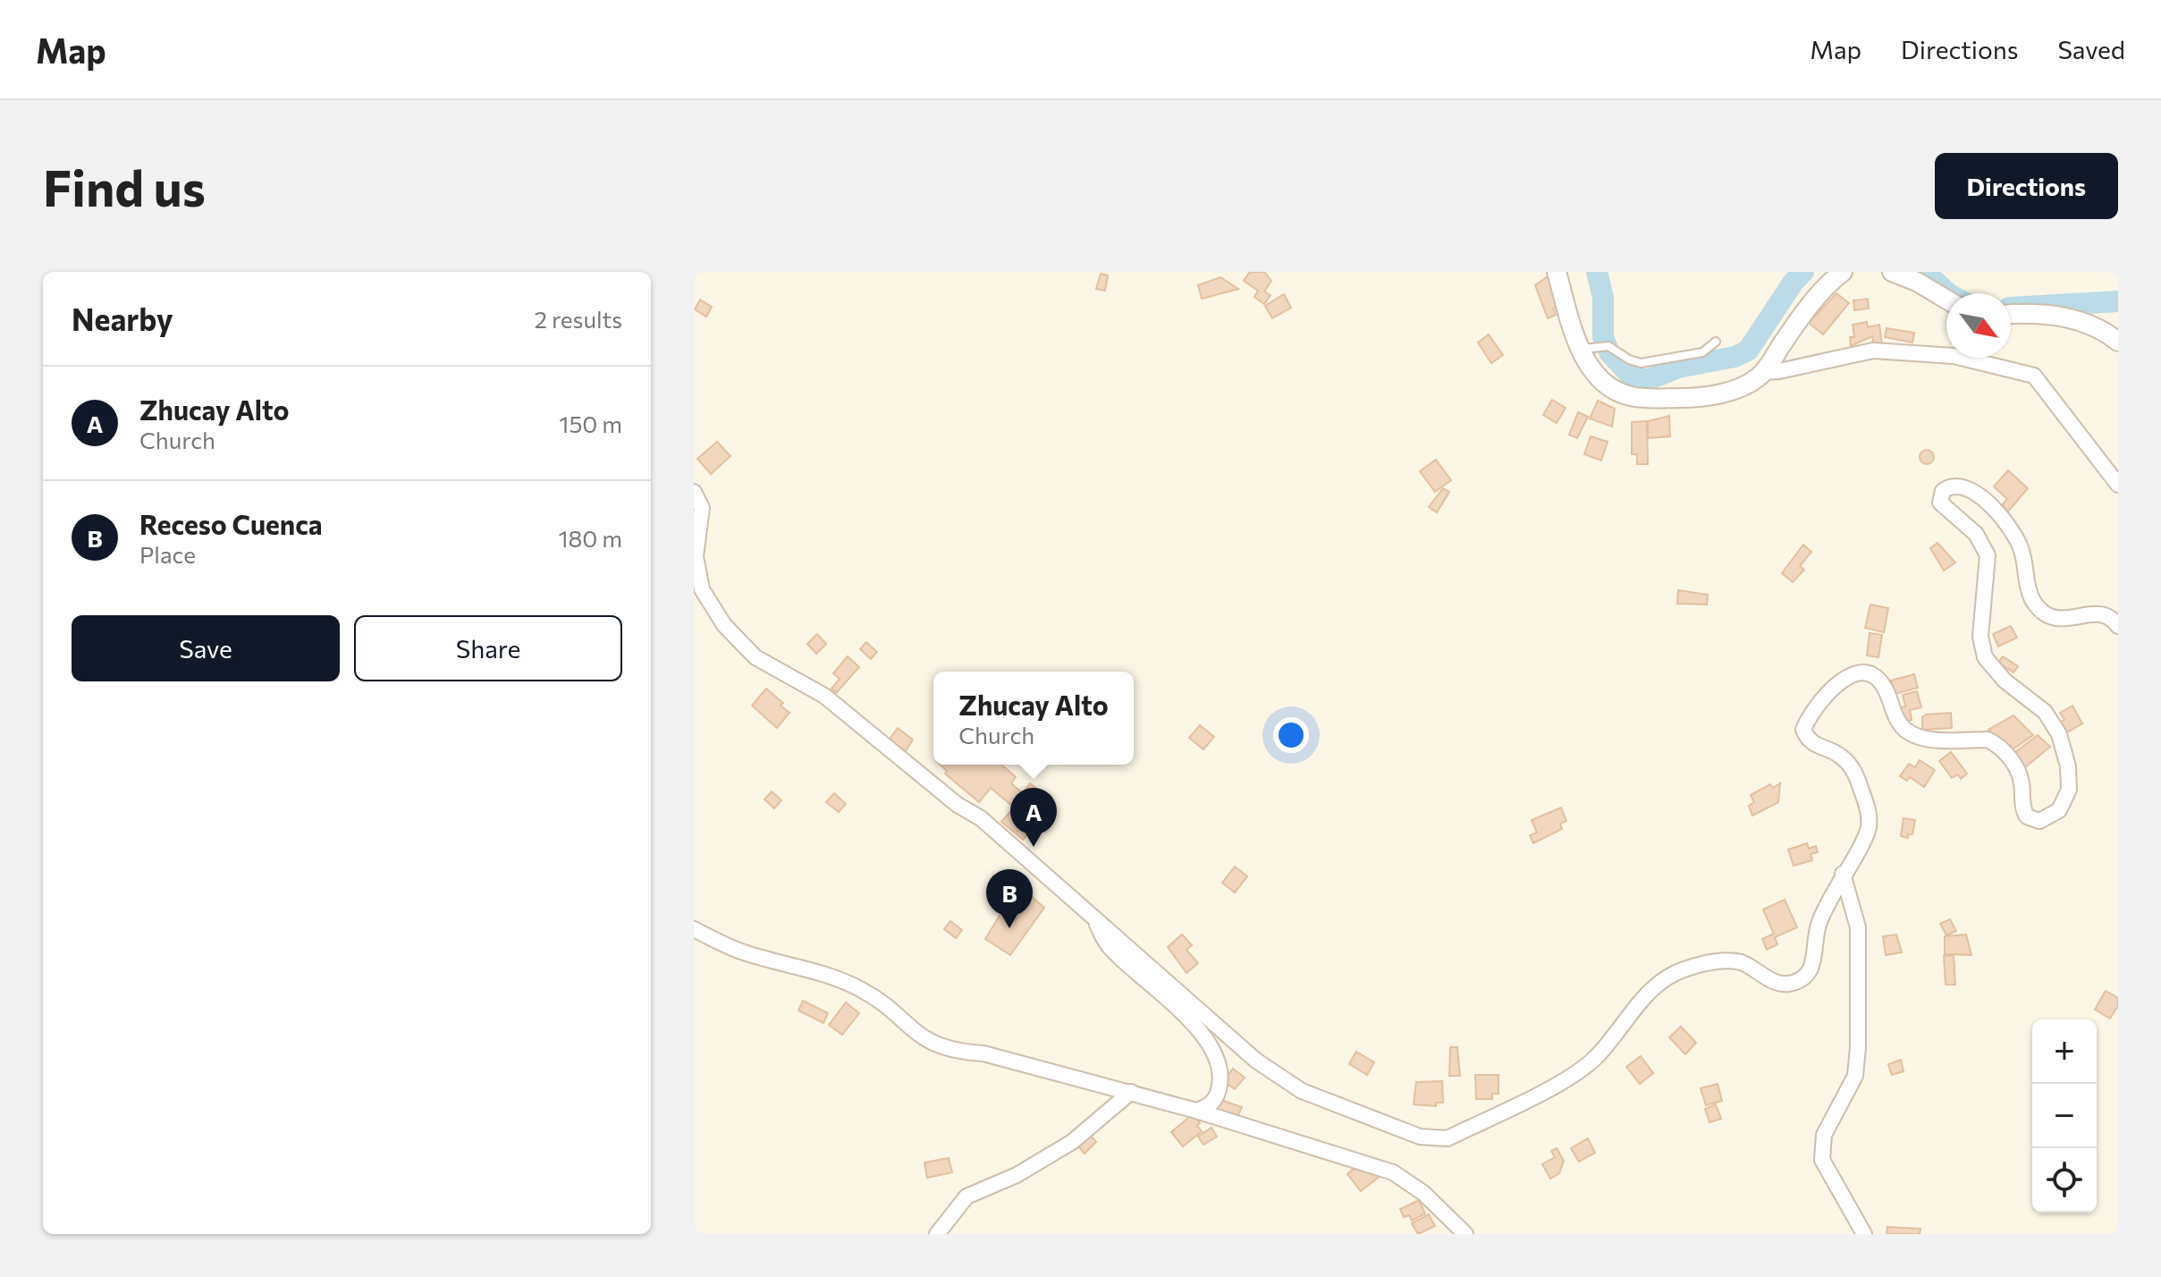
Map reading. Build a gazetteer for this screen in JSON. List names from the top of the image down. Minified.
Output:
{"north":"bottom right","page":{"header":"Map","nav":["Map","Directions","Saved"],"buttons":["Directions",["Save","Share"]],"title":"Find us","heading":["Nearby","2 results"],"list":[{"mark":"A","name":"Zhucay Alto","note":"Church","value":"150 m"},{"mark":"B","name":"Receso Cuenca","note":"Place","value":"180 m"}],"popup":["Zhucay Alto","Church"],"pins":["A","B"],"map_buttons":["+","−"]}}
